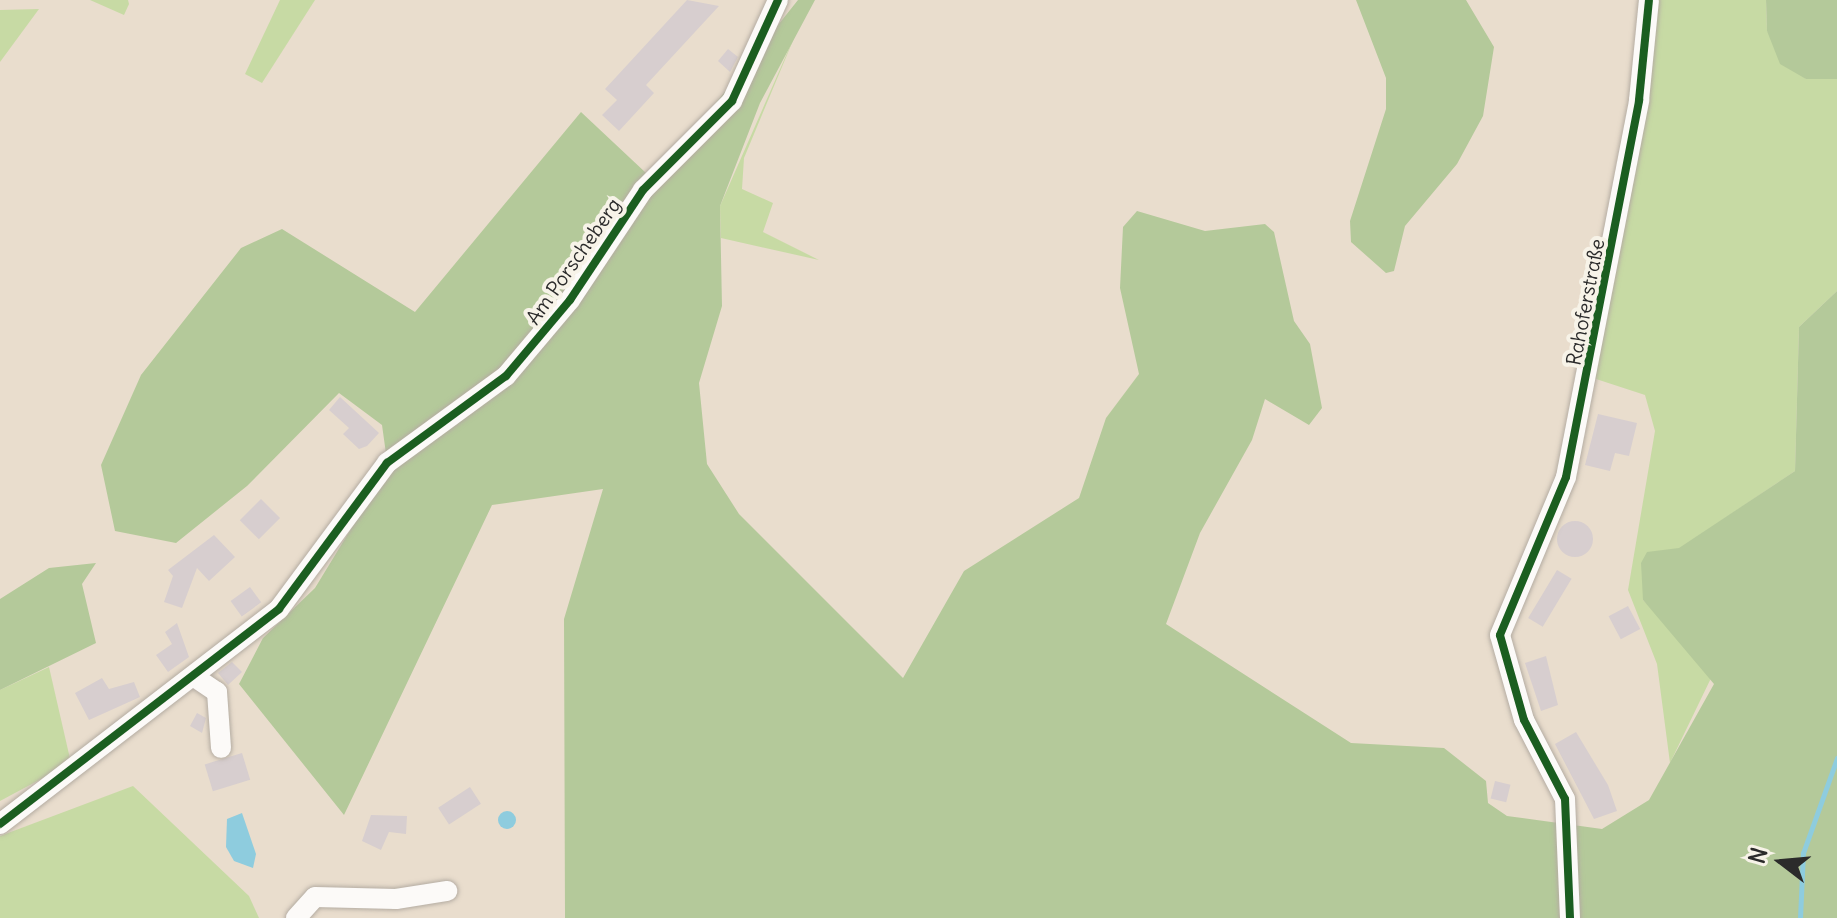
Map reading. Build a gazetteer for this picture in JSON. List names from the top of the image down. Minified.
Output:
{"streets":{"street":["Am Porscheberg","Rahoferstraße"]},"north":"left"}
